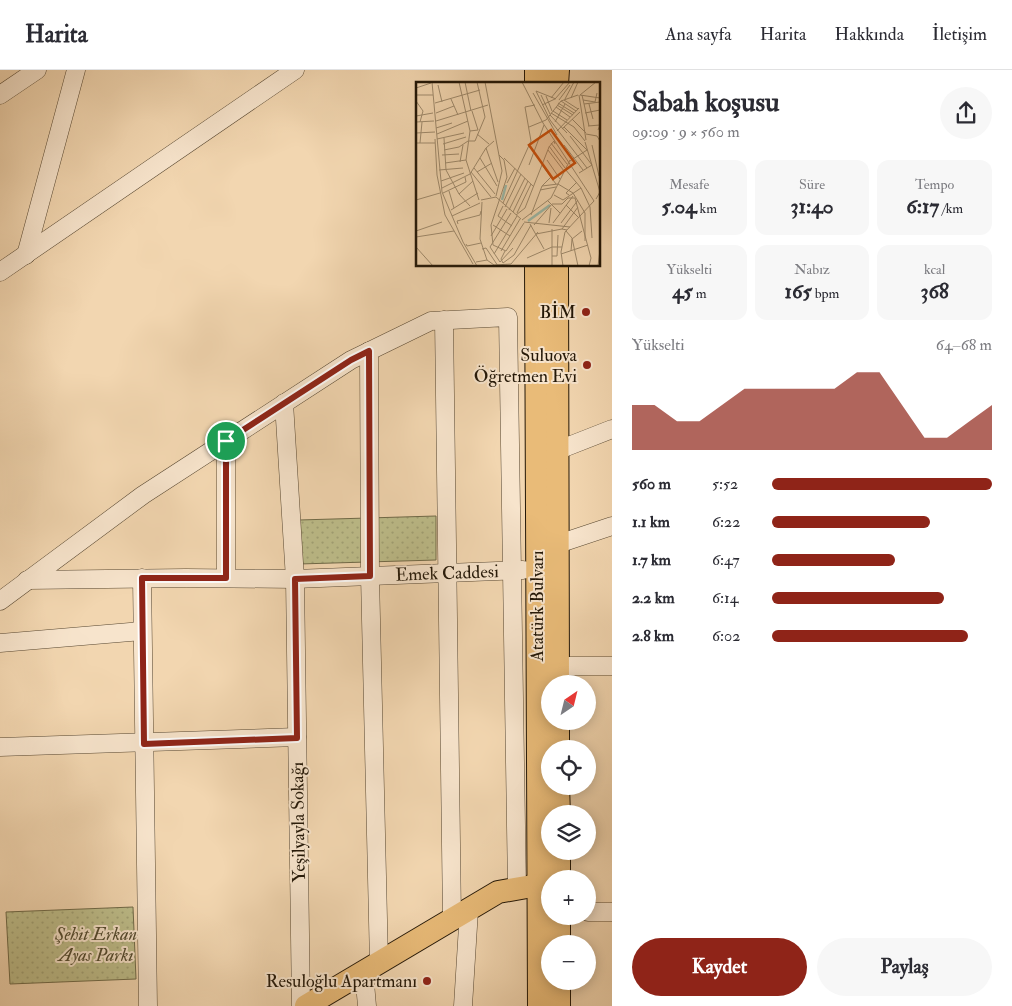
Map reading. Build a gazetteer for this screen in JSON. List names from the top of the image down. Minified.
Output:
{"streets":{"main road":["Atatürk Bulvarı"],"street":["Emek Caddesi","Yeşilyayla Sokağı"]},"crossings":[["Emek Caddesi","Atatürk Bulvarı"],["Emek Caddesi","Yeşilyayla Sokağı"]],"parks":["Şehit Erkan Ayas Parkı"],"places":["BİM","Suluova Öğretmen Evi","Resuloğlu Apartmanı"],"north":"top right","page":{"header":"Harita","nav":["Ana sayfa","Harita","Hakkında","İletişim"],"heading":["Sabah koşusu","09:09 · 9 × 560 m"],"stats":[["Mesafe","5.04 km"],["Süre","31:40"],["Tempo","6:17 /km"],["Yükselti","45 m"],["Nabız","165 bpm"],["kcal","368"]],"chart":["Yükselti","64–68 m"],"list":[{"name":"560 m","note":"5:52"},{"name":"1.1 km","note":"6:22"},{"name":"1.7 km","note":"6:47"},{"name":"2.2 km","note":"6:14"},{"name":"2.8 km","note":"6:02"}],"map_buttons":["+","−"],"buttons":["Kaydet","Paylaş"]}}
